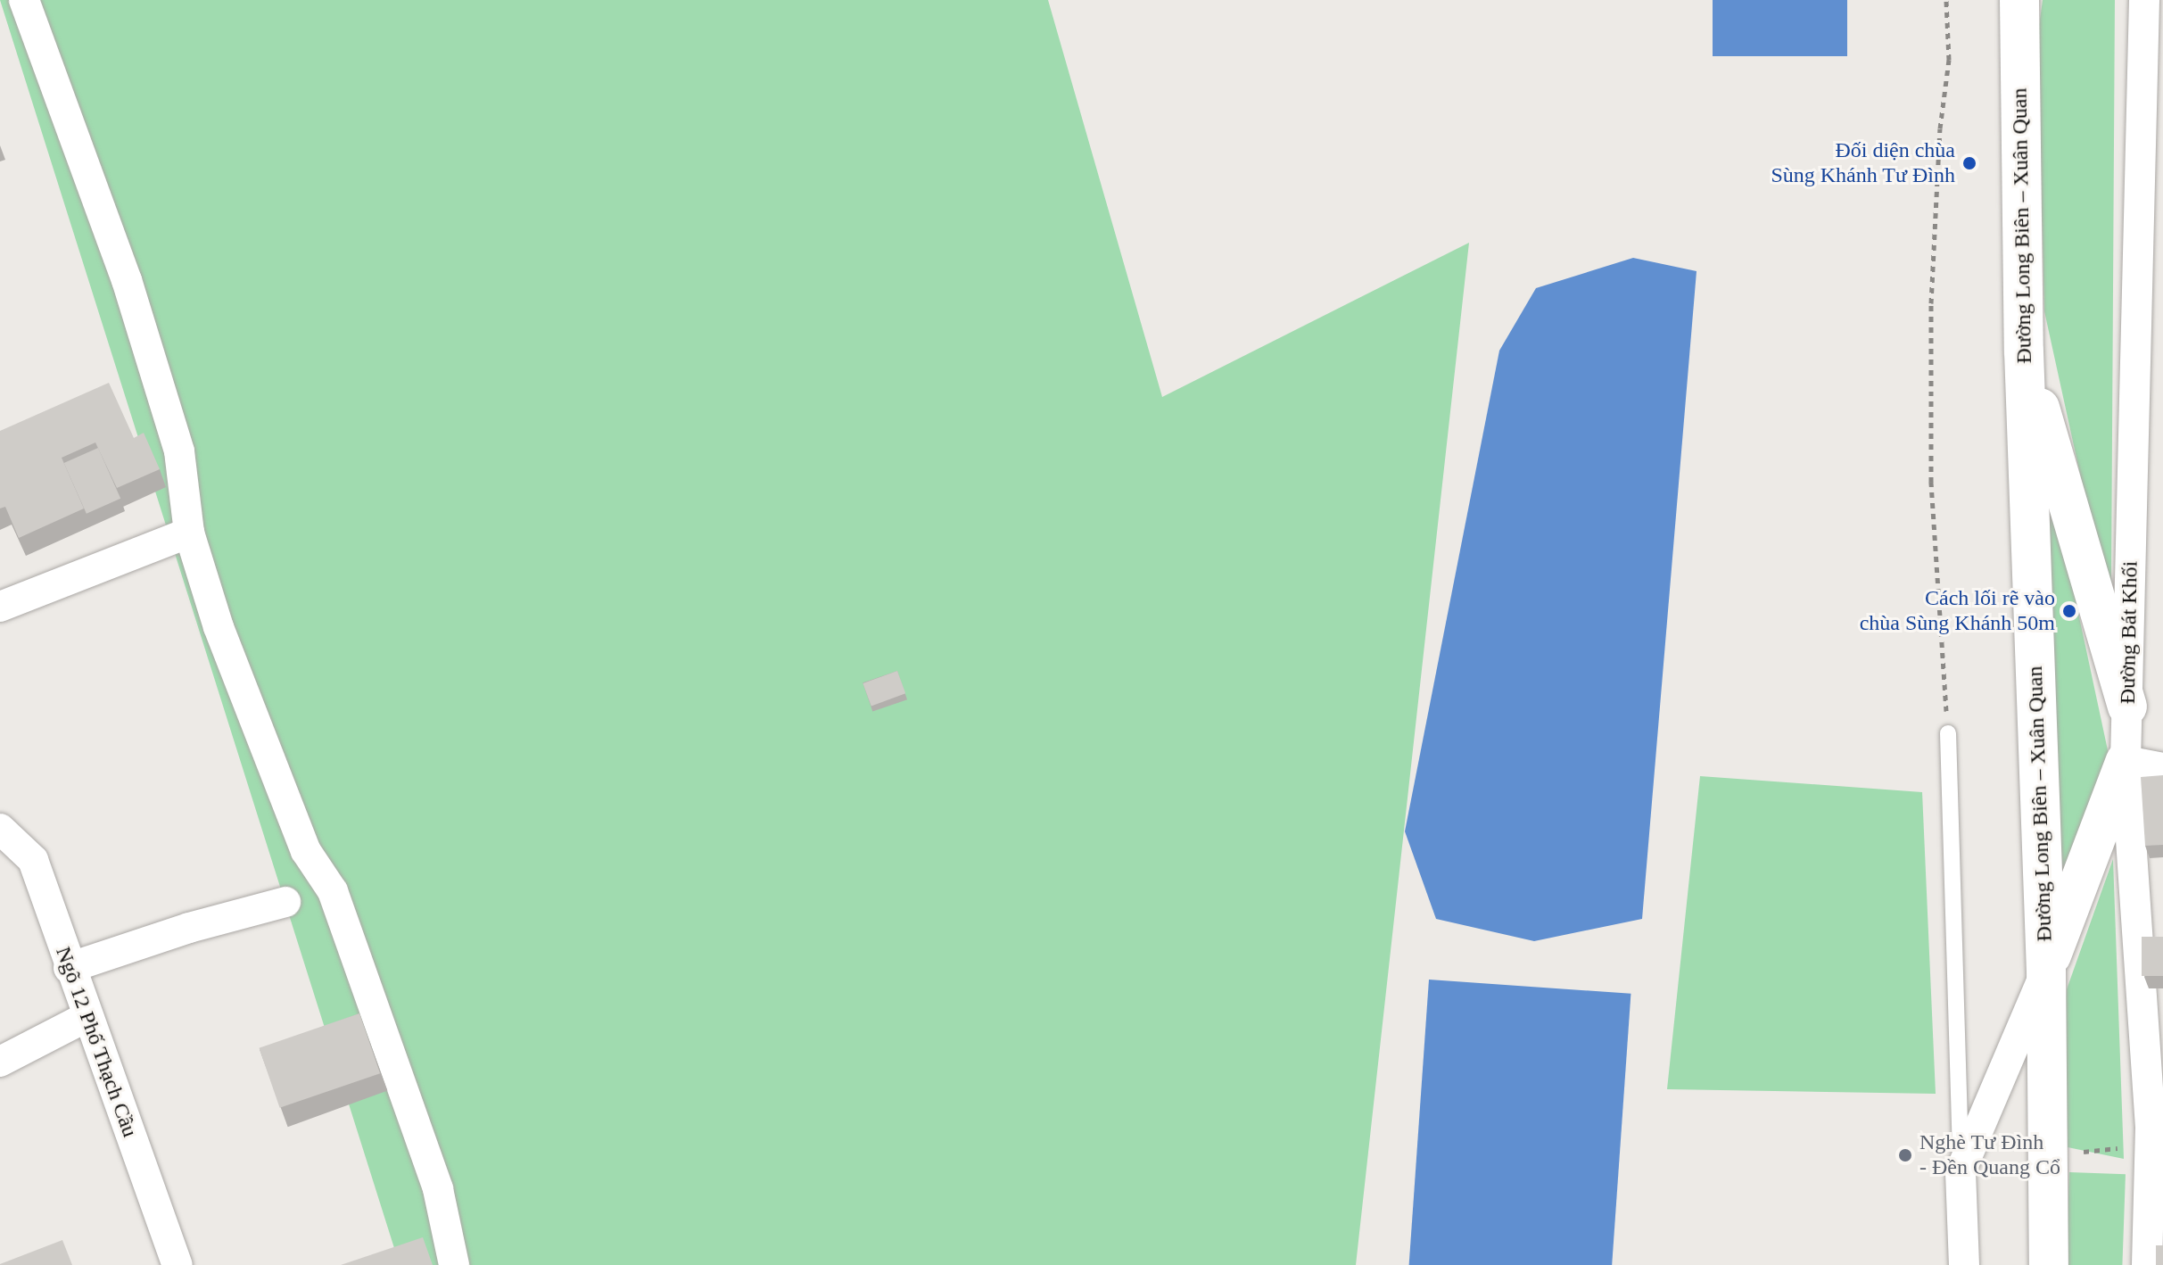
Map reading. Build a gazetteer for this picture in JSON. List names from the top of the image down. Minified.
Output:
{"streets":{"main road":["Đường Long Biên – Xuân Quan"],"street":["Đường Bát Khối","Ngõ 12 Phố Thạch Cầu"]},"places":["Đối diện chùa Sùng Khánh Tư Đình","Cách lối rẽ vào chùa Sùng Khánh 50m","Nghè Tư Đình - Đền Quang Cổ"]}
